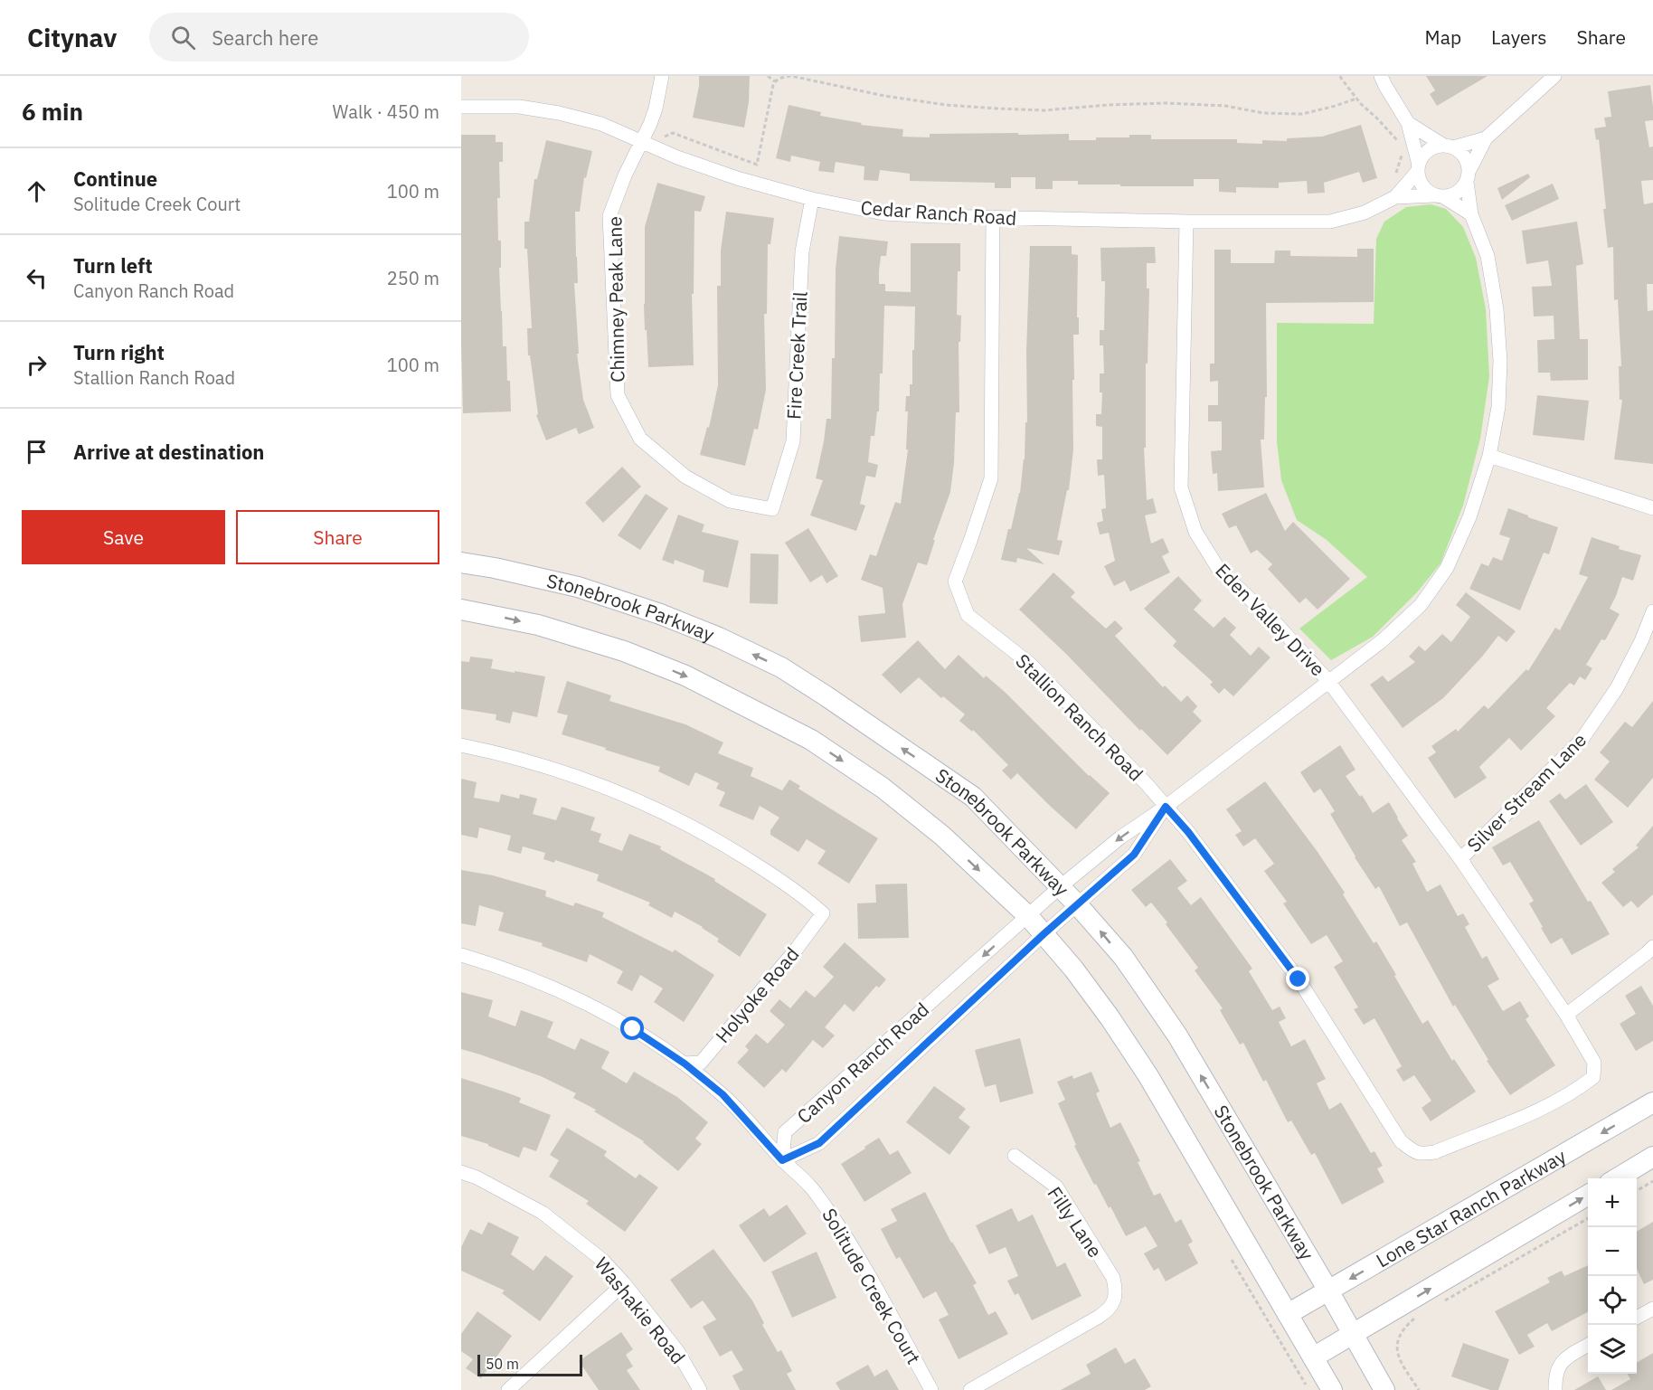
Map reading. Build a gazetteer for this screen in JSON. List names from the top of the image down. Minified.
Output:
{"streets":{"main road":["Stonebrook Parkway","Lone Star Ranch Parkway"],"street":["Cedar Ranch Road","Chimney Peak Lane","Fire Creek Trail","Eden Valley Drive","Stallion Ranch Road","Silver Stream Lane","Holyoke Road","Canyon Ranch Road","Filly Lane","Solitude Creek Court","Washakie Road"]},"crossings":[["Cedar Ranch Road","Chimney Peak Lane"],["Cedar Ranch Road","Fire Creek Trail"],["Cedar Ranch Road","Eden Valley Drive"],["Cedar Ranch Road","Stallion Ranch Road"],["Cedar Ranch Road","Canyon Ranch Road"],["Chimney Peak Lane","Fire Creek Trail"],["Stonebrook Parkway","Canyon Ranch Road"],["Stonebrook Parkway","Lone Star Ranch Parkway"],["Eden Valley Drive","Stallion Ranch Road"],["Eden Valley Drive","Silver Stream Lane"],["Eden Valley Drive","Canyon Ranch Road"],["Stallion Ranch Road","Canyon Ranch Road"],["Holyoke Road","Solitude Creek Court"],["Canyon Ranch Road","Solitude Creek Court"]],"scale_bar":"50 m","page":{"header":"Citynav","search":"Search here","nav":["Map","Layers","Share"],"heading":["6 min","Walk · 450 m"],"list":[["Continue","Solitude Creek Court","100 m"],["Turn left","Canyon Ranch Road","250 m"],["Turn right","Stallion Ranch Road","100 m"],"Arrive at destination"],"buttons":["Save","Share"],"map_buttons":["+","−"],"scale":"50 m"}}
